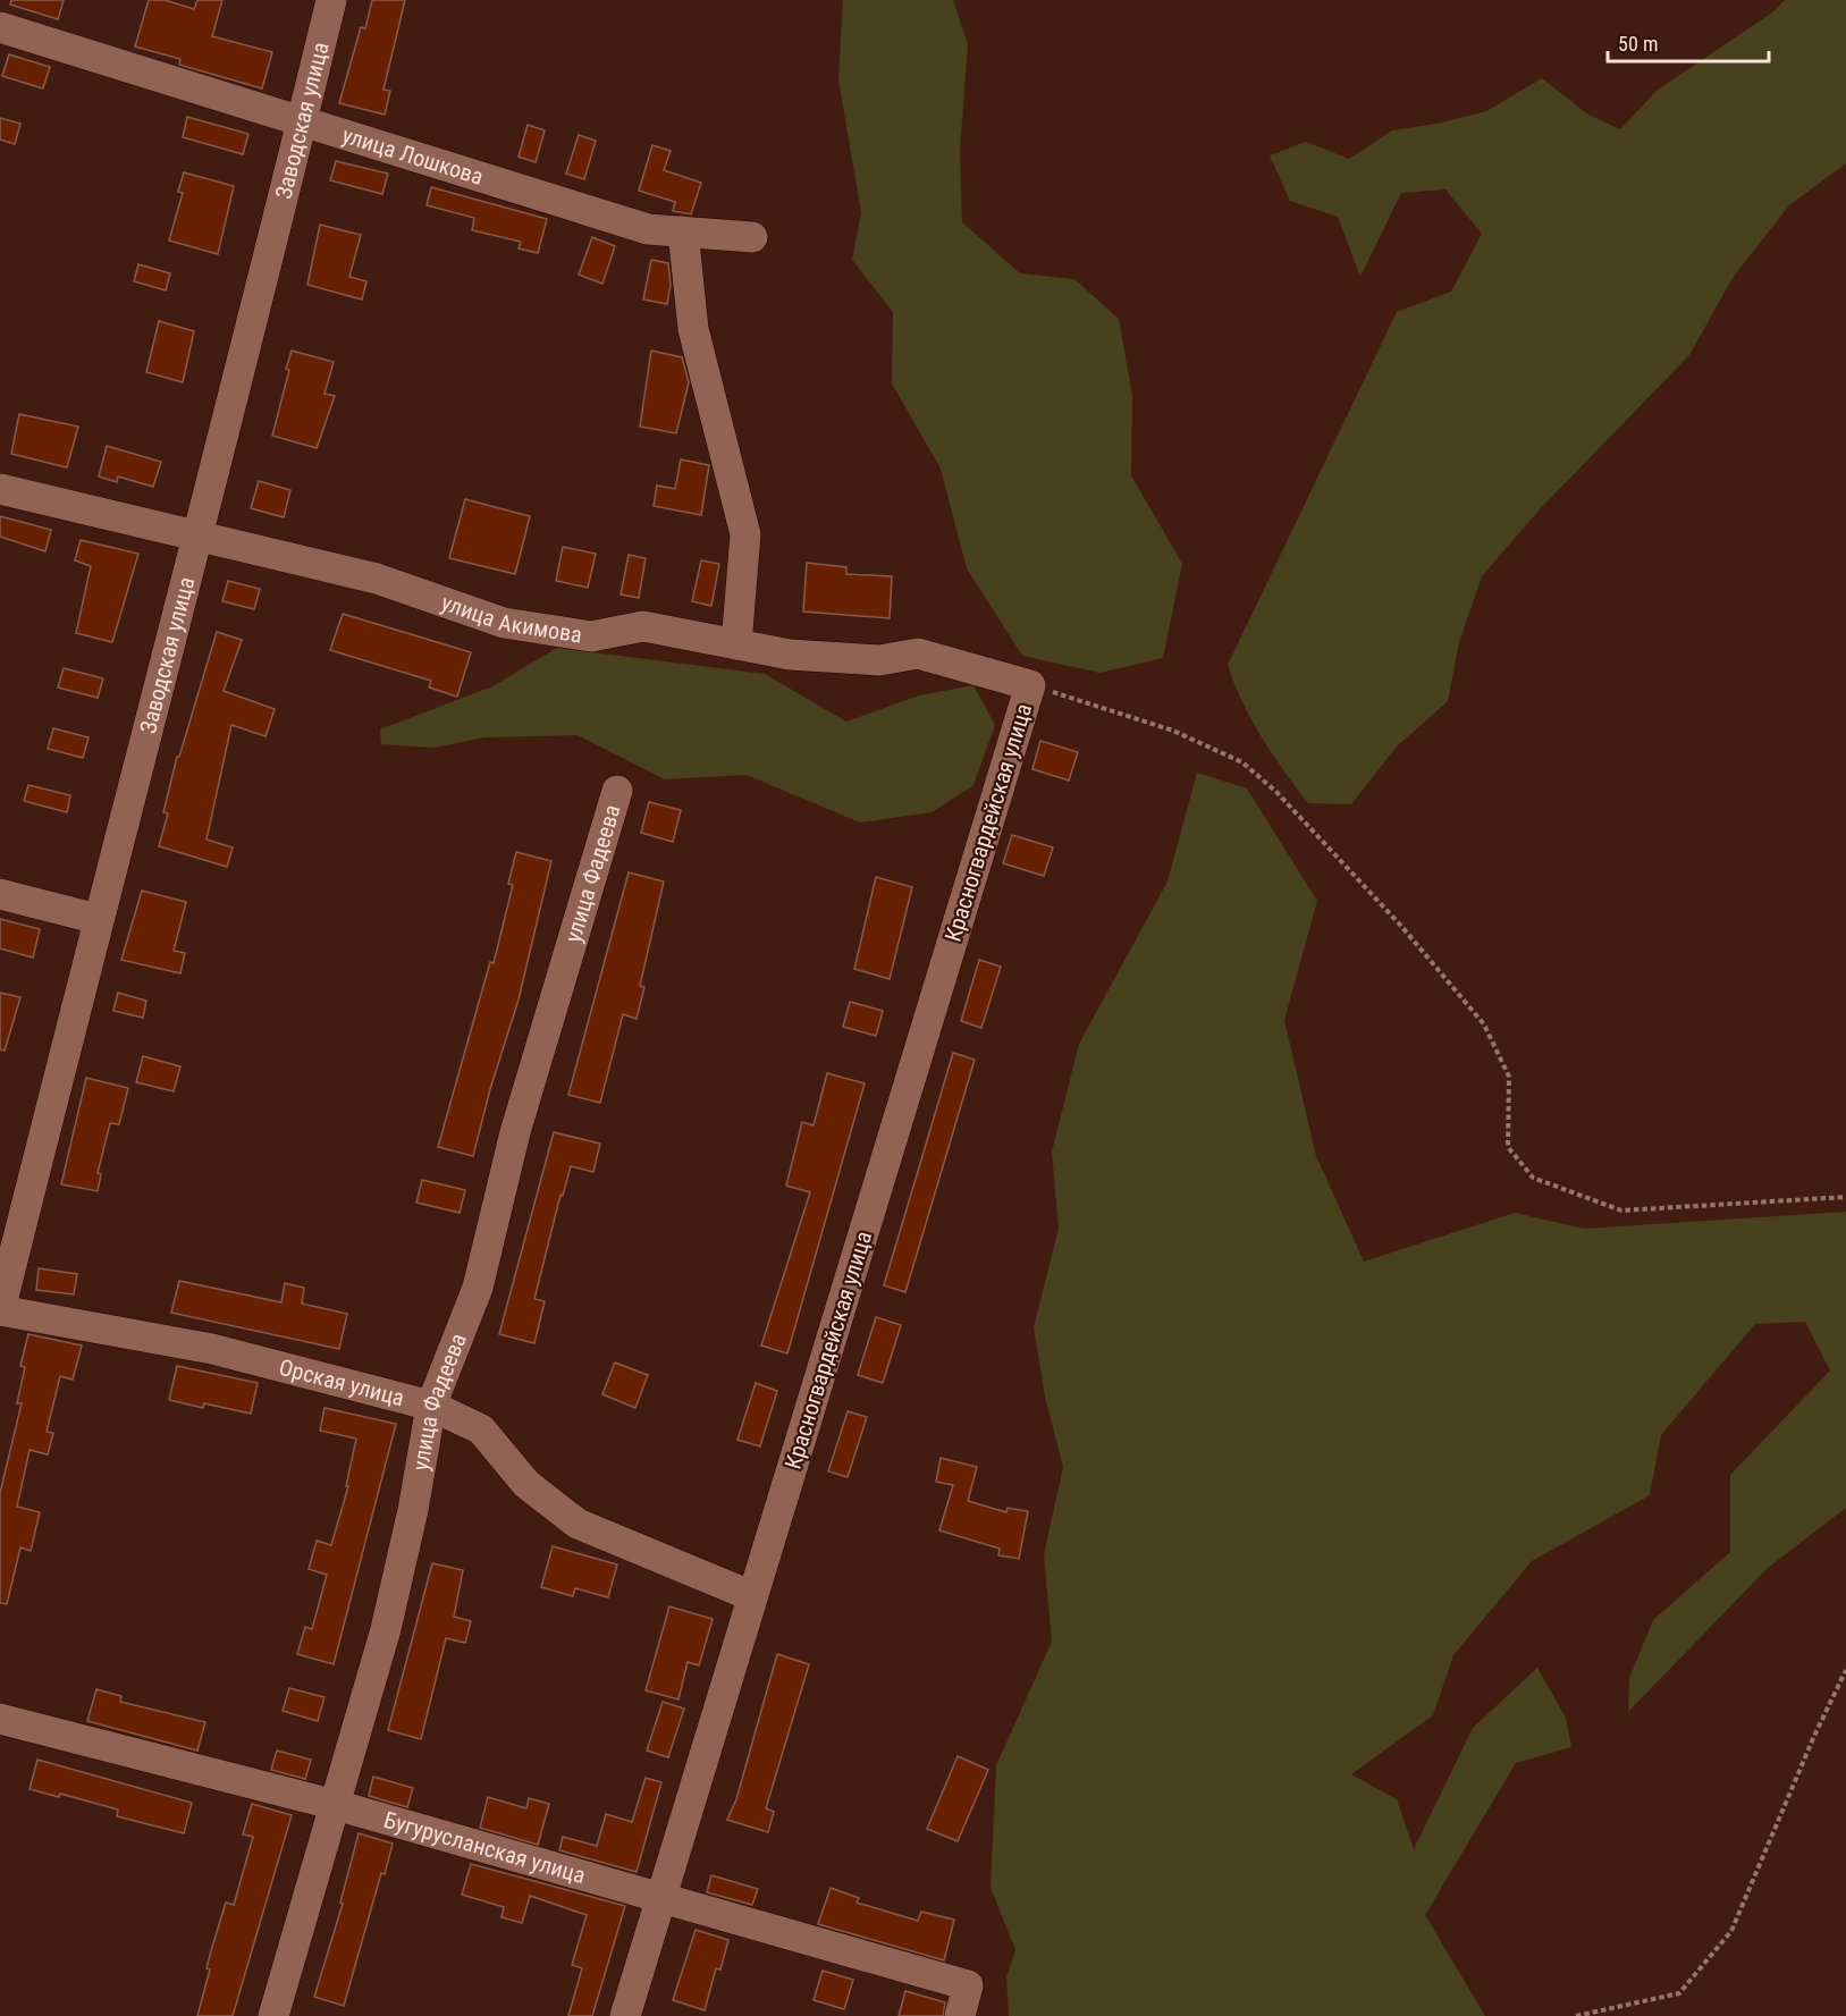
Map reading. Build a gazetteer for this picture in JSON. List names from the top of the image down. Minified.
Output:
{"streets":{"street":["Заводская улица","улица Лошкова","улица Акимова","Красногвардейская улица","улица Фадеева","Орская улица","Бугурусланская улица"]},"crossings":[["Заводская улица","улица Лошкова"],["Заводская улица","улица Акимова"],["Заводская улица","Орская улица"],["улица Акимова","Красногвардейская улица"],["Красногвардейская улица","Орская улица"],["Красногвардейская улица","Бугурусланская улица"],["улица Фадеева","Орская улица"],["улица Фадеева","Бугурусланская улица"]],"scale_bar":"50 m"}
